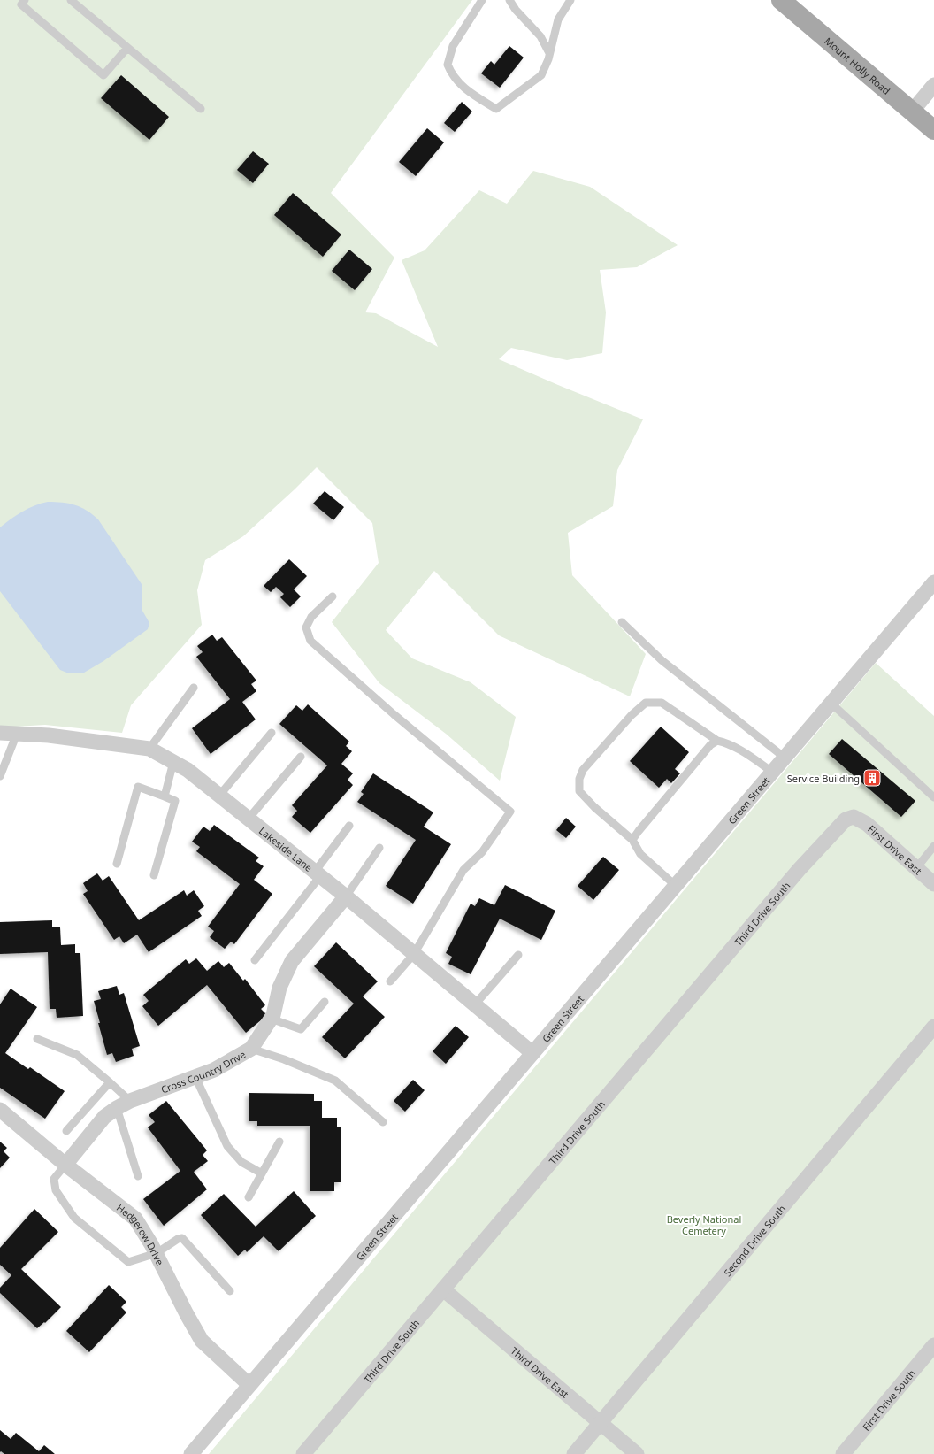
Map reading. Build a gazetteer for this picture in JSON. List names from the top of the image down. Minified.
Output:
{"streets":{"main road":["Mount Holly Road"],"street":["Green Street","Lakeside Lane","First Drive East","Third Drive South","Cross Country Drive","Hedgerow Drive","Second Drive South","Third Drive East","First Drive South"]},"crossings":[["Green Street","Lakeside Lane"],["Green Street","Hedgerow Drive"],["Lakeside Lane","Cross Country Drive"],["First Drive East","Third Drive South"],["Third Drive South","Third Drive East"],["Cross Country Drive","Hedgerow Drive"],["Second Drive South","Third Drive East"]],"parks":["Beverly National Cemetery"],"places":{"building":["Service Building"]}}
